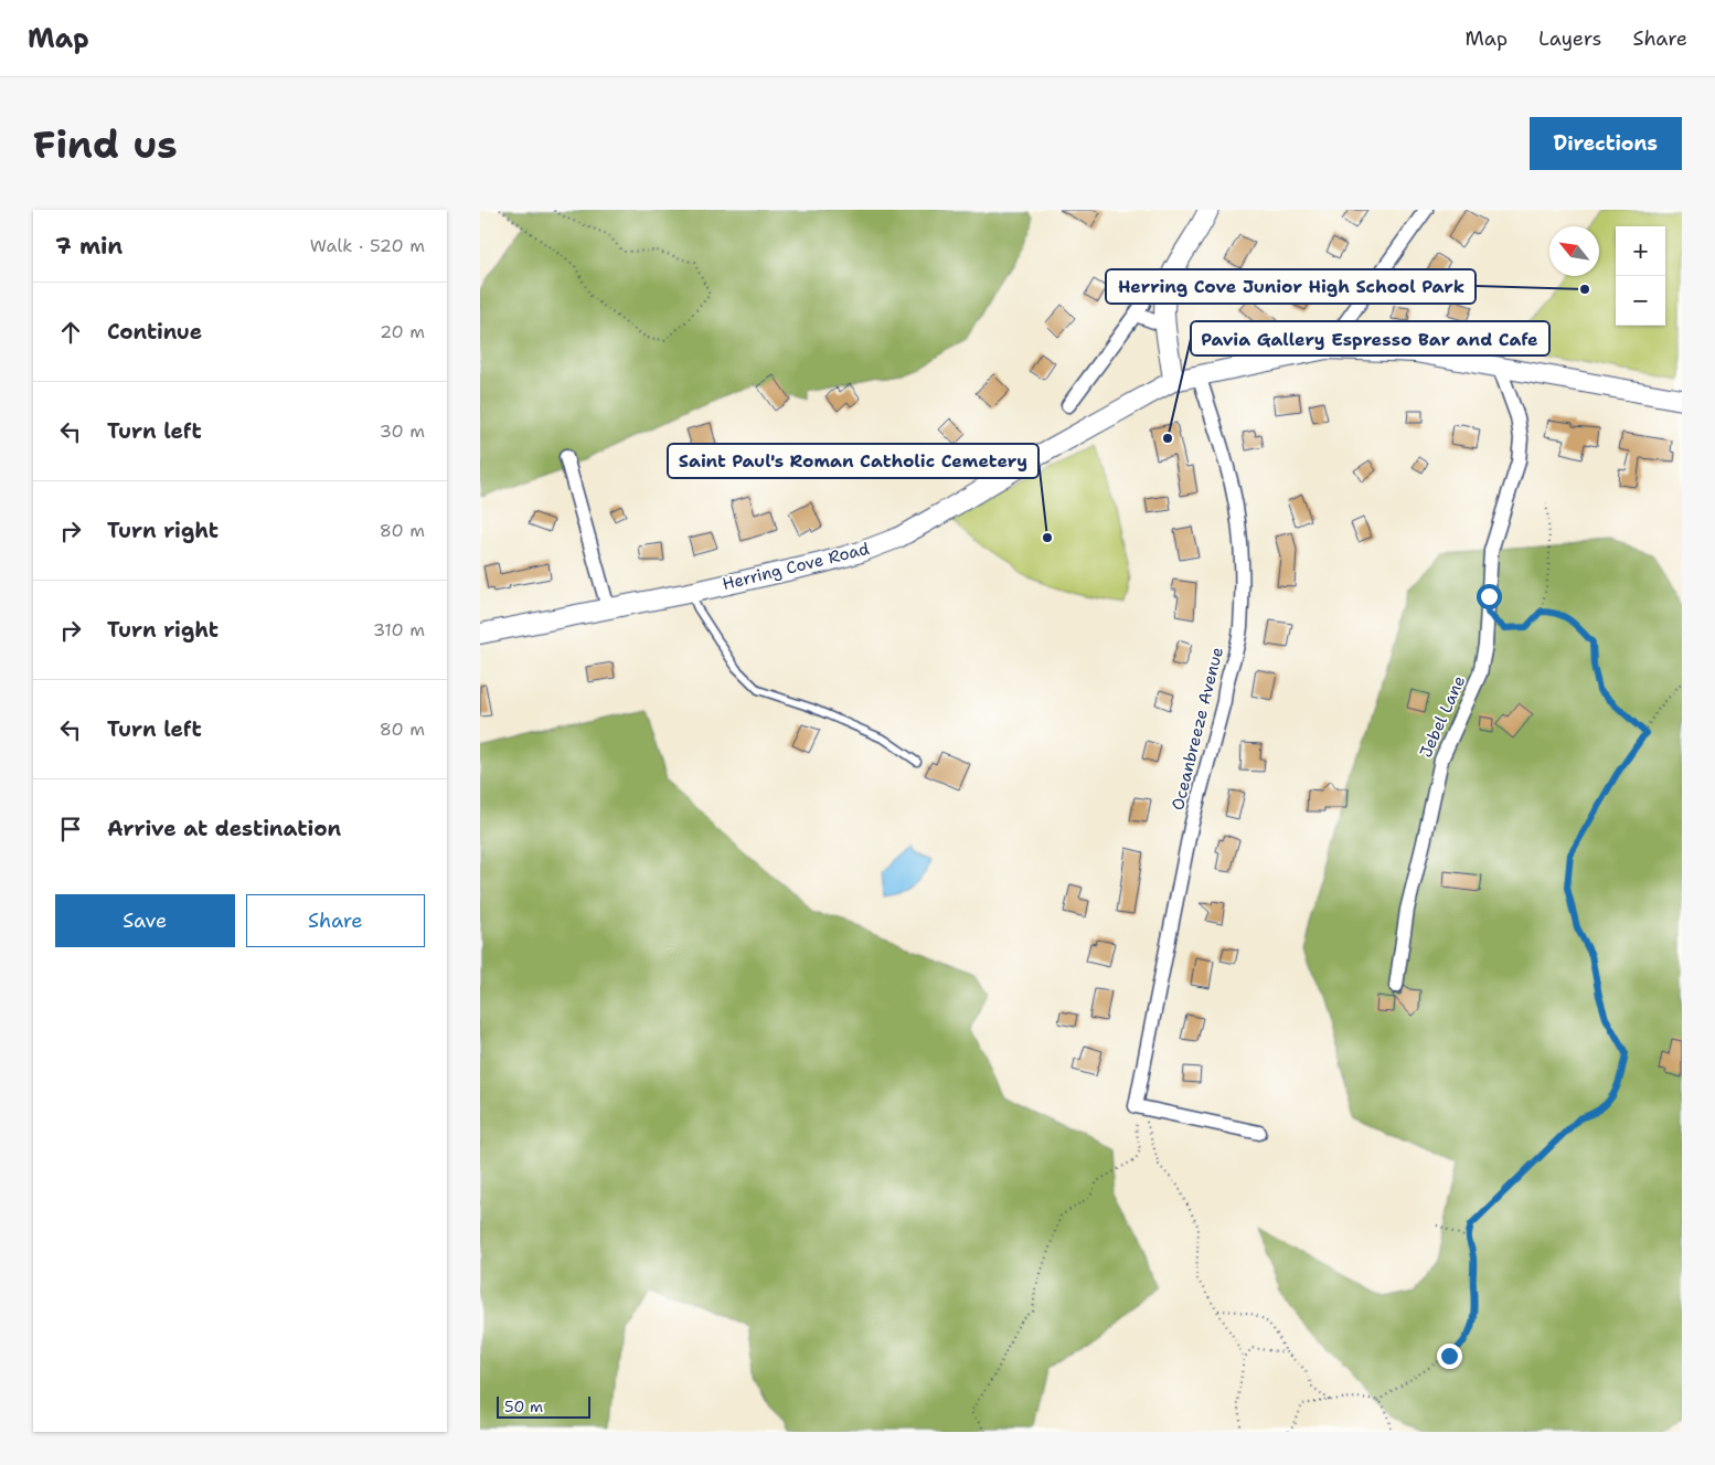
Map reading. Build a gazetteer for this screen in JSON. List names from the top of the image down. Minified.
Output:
{"streets":{"main road":["Herring Cove Road"],"street":["Jebel Lane","Oceanbreeze Avenue"]},"crossings":[["Herring Cove Road","Jebel Lane"],["Herring Cove Road","Oceanbreeze Avenue"]],"places":["Herring Cove Junior High School Park","Pavia Gallery Espresso Bar and Cafe","Saint Paul's Roman Catholic Cemetery"],"scale_bar":"50 m","north":"top left","page":{"header":"Map","nav":["Map","Layers","Share"],"buttons":["Directions",["Save","Share"]],"title":"Find us","heading":["7 min","Walk · 520 m"],"map_buttons":["+","−"],"list":[["Continue","20 m"],["Turn left","30 m"],["Turn right","80 m"],["Turn right","310 m"],["Turn left","80 m"],"Arrive at destination"],"scale":"50 m"}}
